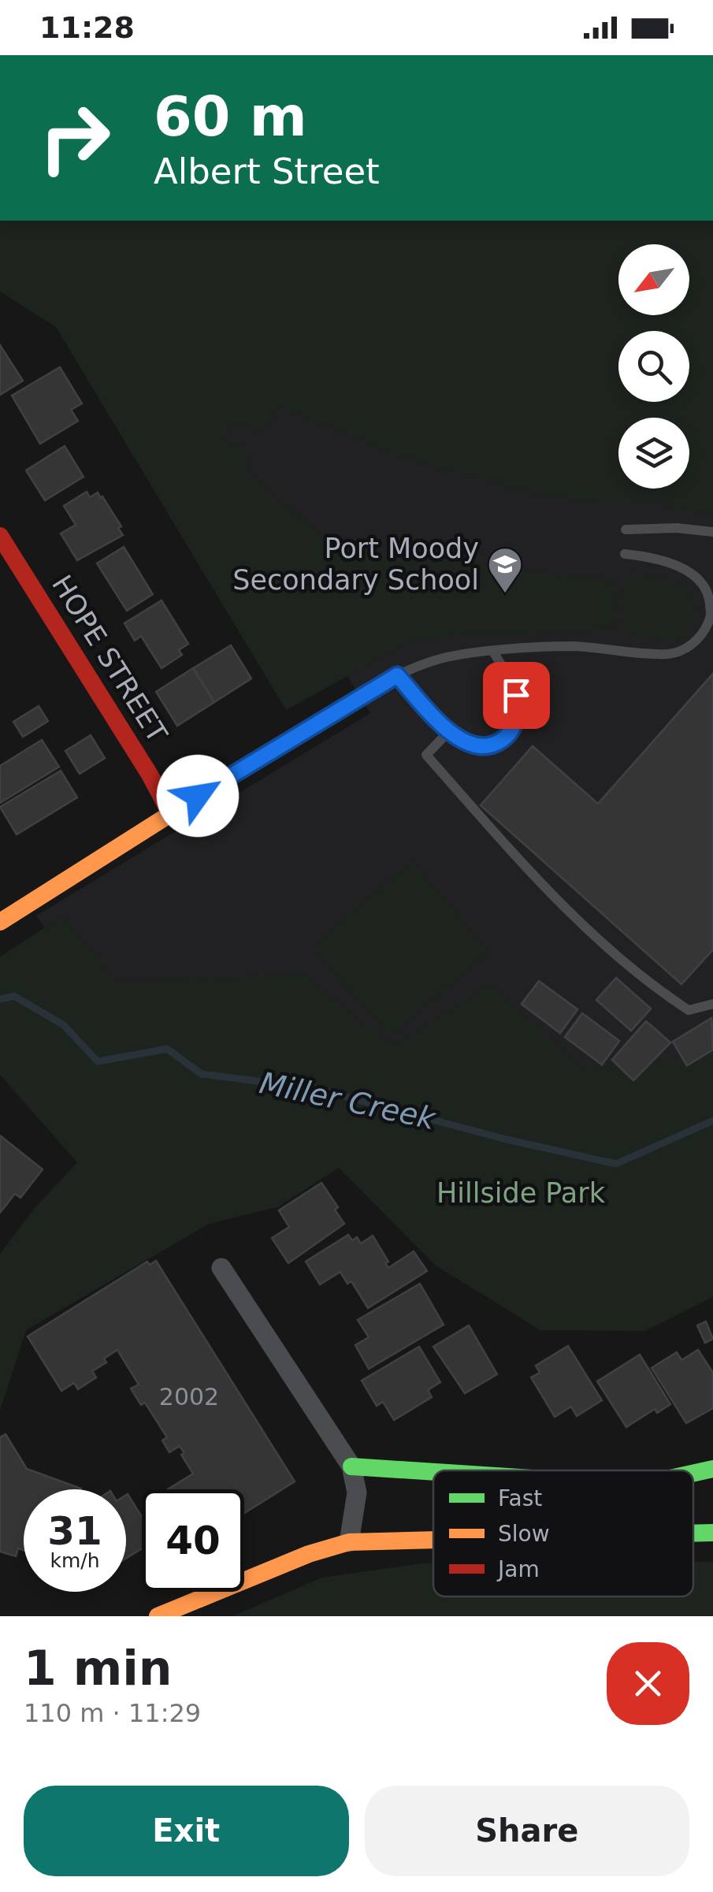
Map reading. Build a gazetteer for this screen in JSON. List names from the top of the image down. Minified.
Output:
{"streets":{"street":["HOPE STREET"]},"water":["Miller Creek"],"parks":["Hillside Park"],"places":{"school or university":["Port Moody Secondary School"]},"house_numbers":["2002"],"legend":["Fast","Slow","Jam"],"north":"bottom left","page":{"status":"11:28","turn":["60 m","Albert Street"],"speed":"31 km/h","limit":"40","heading":["1 min","110 m · 11:29"],"buttons":["Exit","Share"]}}
